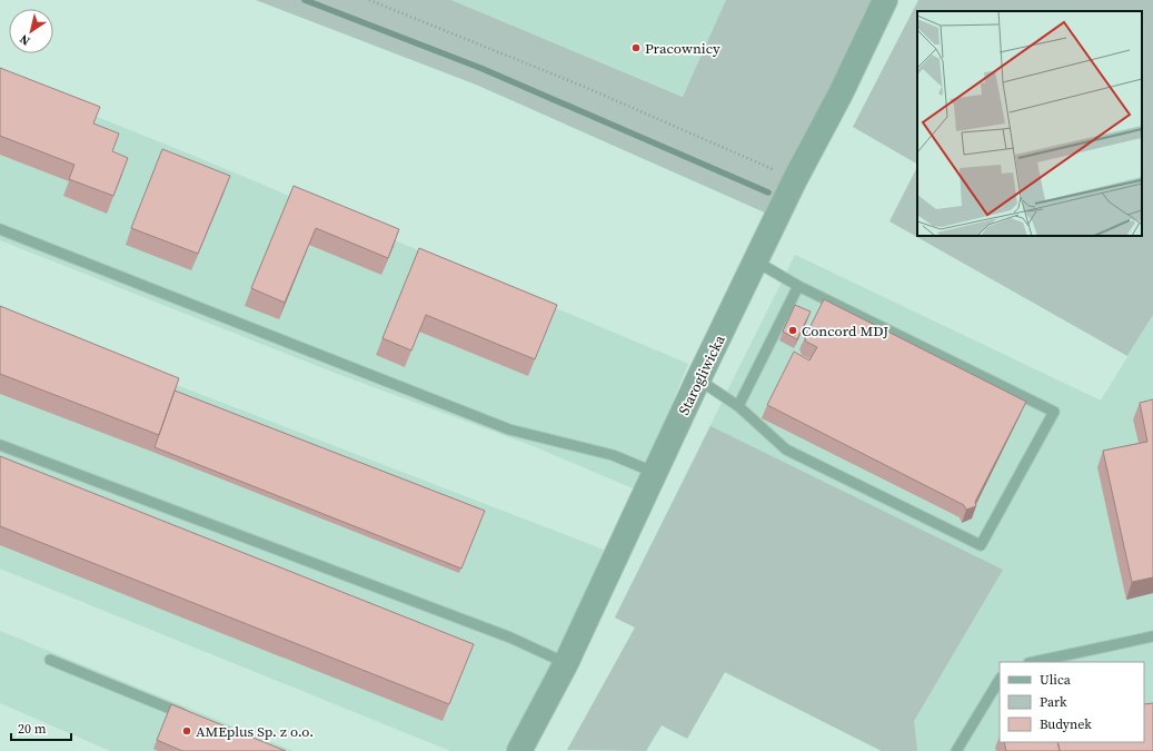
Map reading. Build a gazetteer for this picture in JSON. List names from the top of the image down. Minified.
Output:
{"streets":{"street":["Starogliwicka"]},"places":["Pracownicy","Concord MDJ","AMEplus Sp. z o.o."],"legend":["Ulica","Park","Budynek"],"scale_bar":"20 m","north":"bottom left"}
